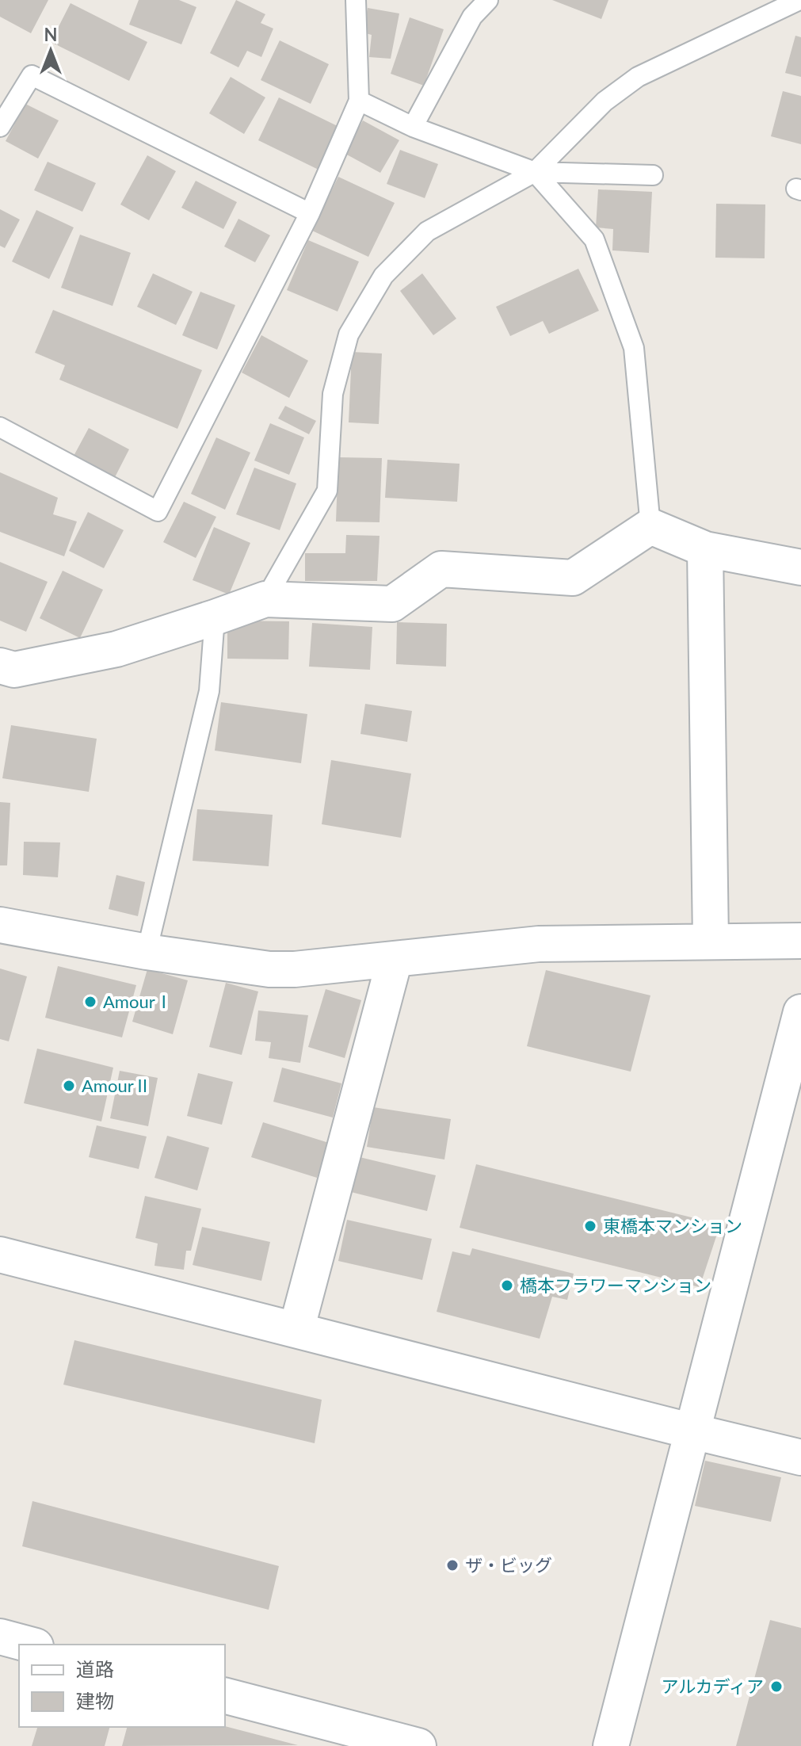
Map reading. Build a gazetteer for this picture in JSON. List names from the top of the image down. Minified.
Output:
{"places":["AmourⅠ","AmourⅡ","東橋本マンション","橋本フラワーマンション","ザ・ビッグ","アルカディア"],"legend":["道路","建物"],"north":"top"}
